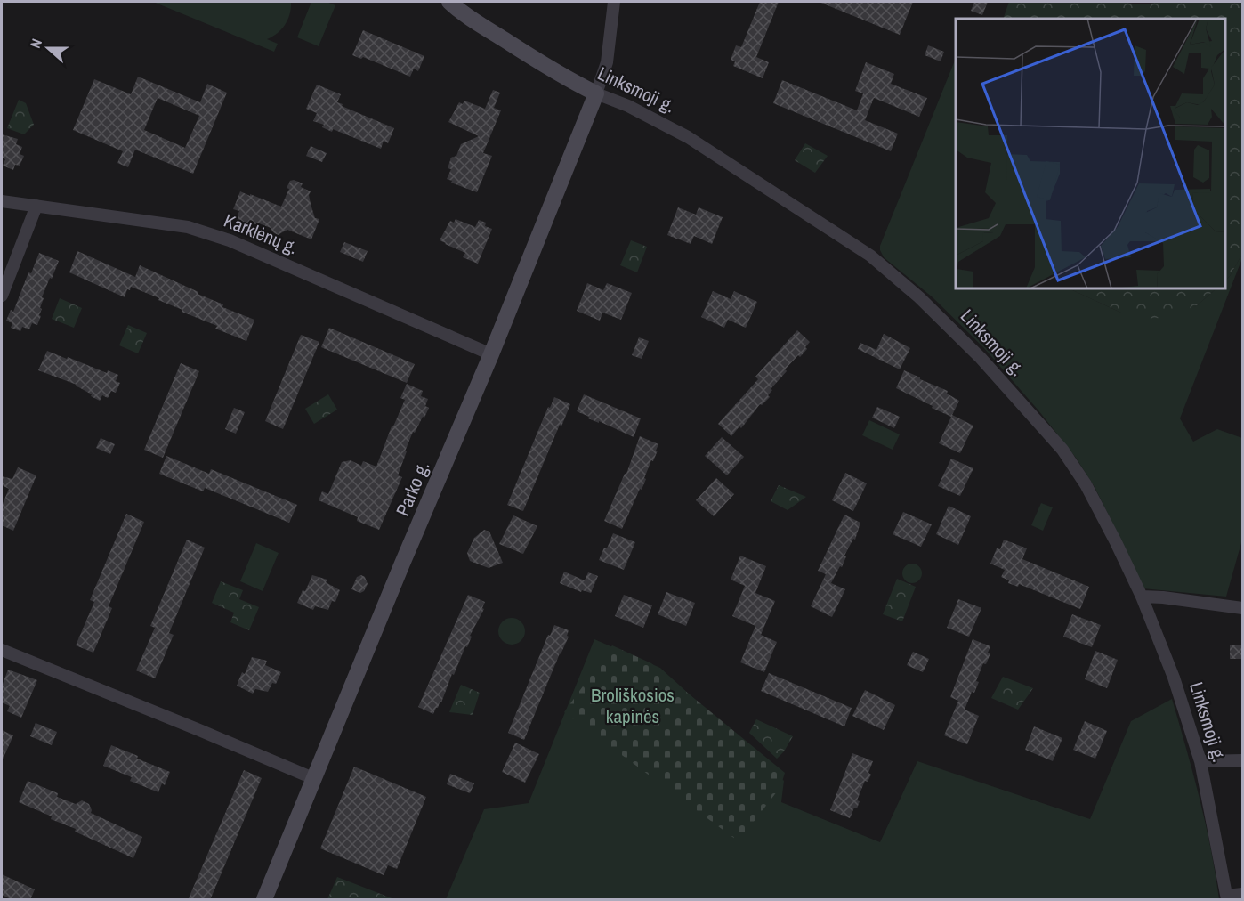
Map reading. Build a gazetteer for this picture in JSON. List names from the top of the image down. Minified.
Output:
{"streets":{"main road":["Linksmoji g.","Parko g."],"street":["Karklėnų g."]},"crossings":[["Linksmoji g.","Parko g."],["Karklėnų g.","Parko g."]],"parks":["Broliškosios kapinės"],"north":"left"}
